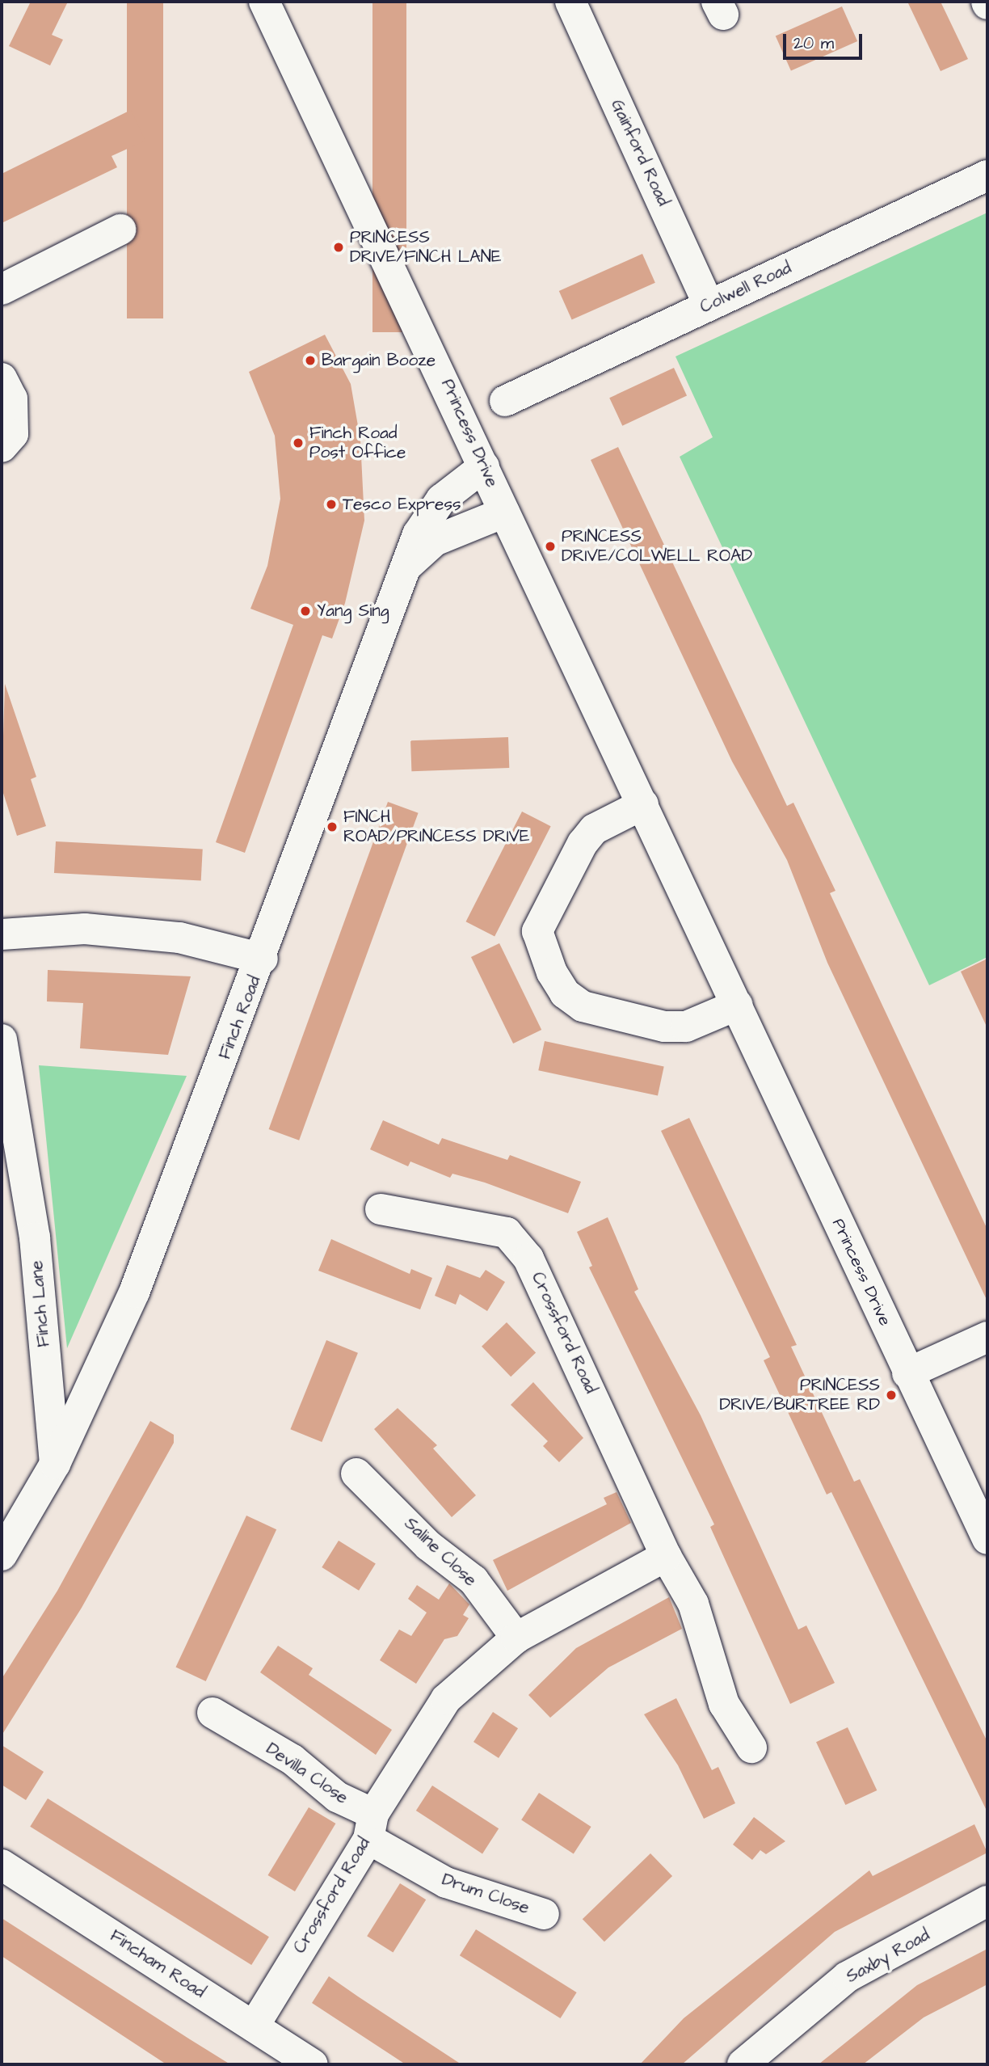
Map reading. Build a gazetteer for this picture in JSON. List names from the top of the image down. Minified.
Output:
{"streets":{"street":["Gainford Road","Colwell Road","Princess Drive","Finch Road","Finch Lane","Crossford Road","Saline Close","Devilla Close","Drum Close","Saxby Road","Fincham Road"]},"crossings":[["Gainford Road","Colwell Road"],["Princess Drive","Finch Road"],["Finch Road","Finch Lane"],["Crossford Road","Saline Close"],["Crossford Road","Devilla Close"],["Crossford Road","Drum Close"],["Crossford Road","Fincham Road"],["Devilla Close","Drum Close"]],"places":["PRINCESS DRIVE/FINCH LANE","Bargain Booze","Finch Road Post Office","Tesco Express","PRINCESS DRIVE/COLWELL ROAD","Yang Sing","FINCH ROAD/PRINCESS DRIVE","PRINCESS DRIVE/BURTREE RD"],"scale_bar":"20 m"}
